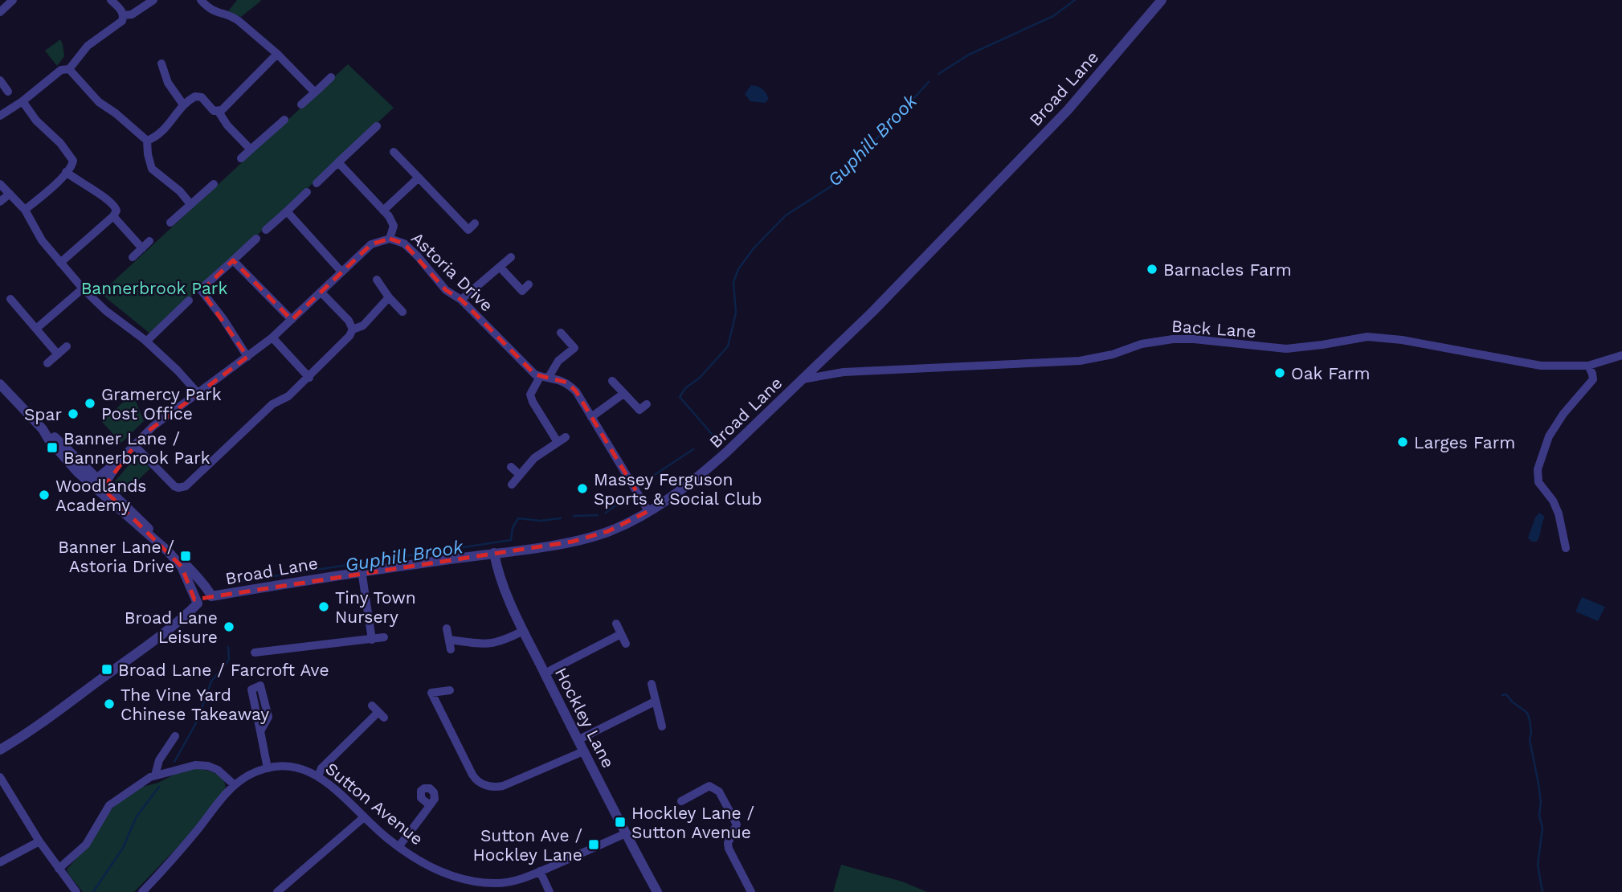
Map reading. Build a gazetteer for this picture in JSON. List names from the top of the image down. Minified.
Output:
{"streets":{"street":["Broad Lane","Astoria Drive","Back Lane","Hockley Lane","Sutton Avenue"]},"crossings":[["Broad Lane","Astoria Drive"],["Broad Lane","Back Lane"],["Broad Lane","Hockley Lane"],["Hockley Lane","Sutton Avenue"]],"water":["Guphill Brook"],"parks":["Bannerbrook Park"],"places":{"other":["Barnacles Farm","Oak Farm","Gramercy Park Post Office","Spar","Larges Farm","Massey Ferguson Sports & Social Club","Woodlands Academy","Tiny Town Nursery","Broad Lane Leisure","The Vine Yard Chinese Takeaway"],"transit":["Banner Lane / Bannerbrook Park","Banner Lane / Astoria Drive","Broad Lane / Farcroft Ave","Hockley Lane / Sutton Avenue","Sutton Ave / Hockley Lane"]}}
